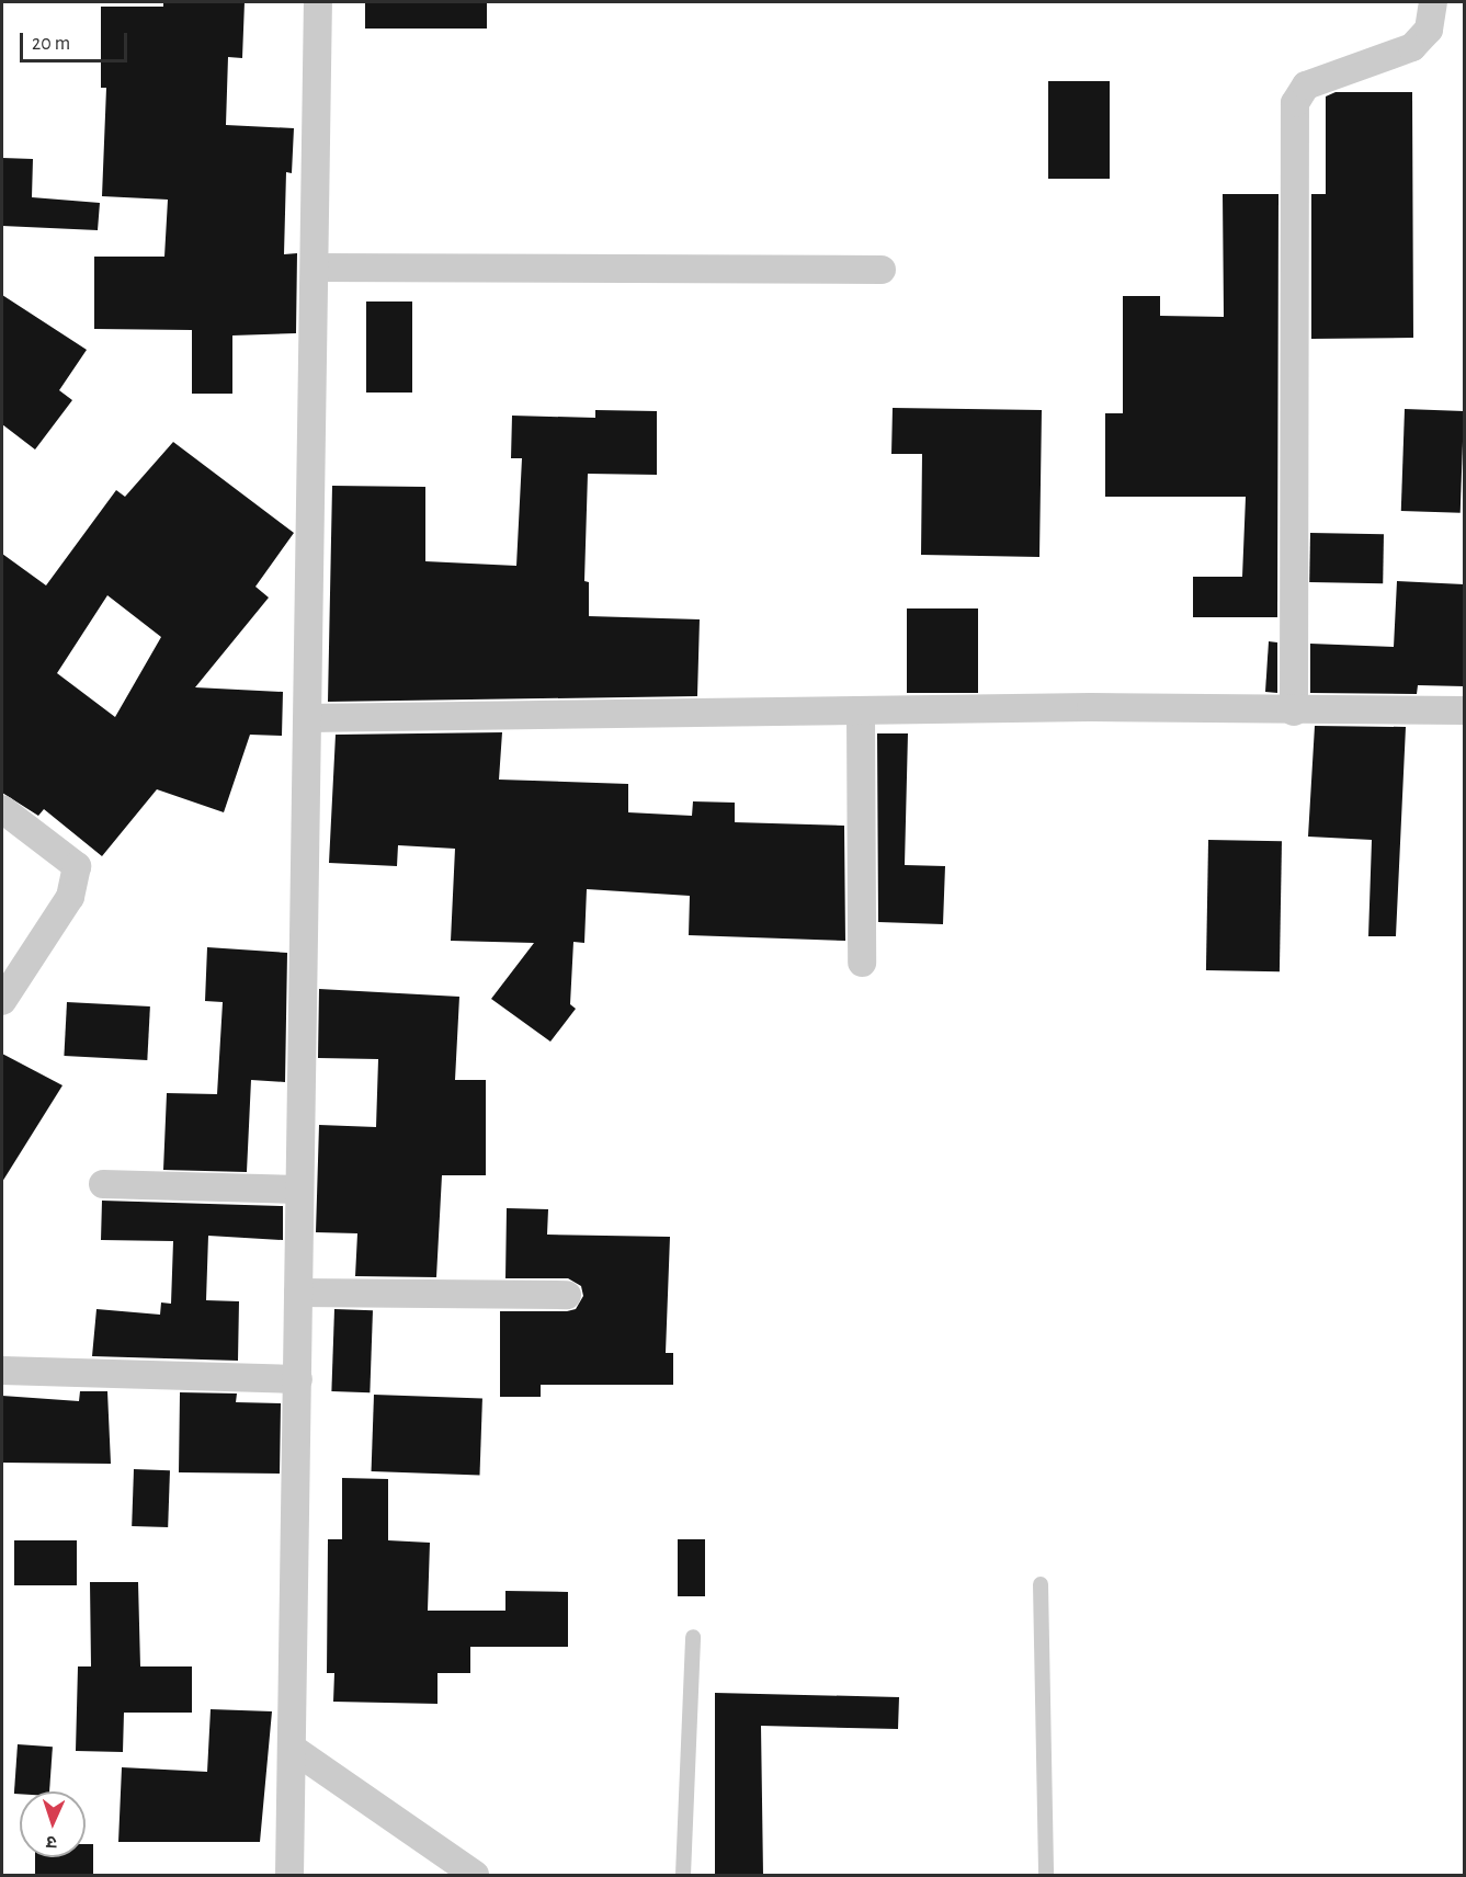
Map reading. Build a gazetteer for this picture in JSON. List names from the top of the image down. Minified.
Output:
{"scale_bar":"20 m","north":"bottom"}
